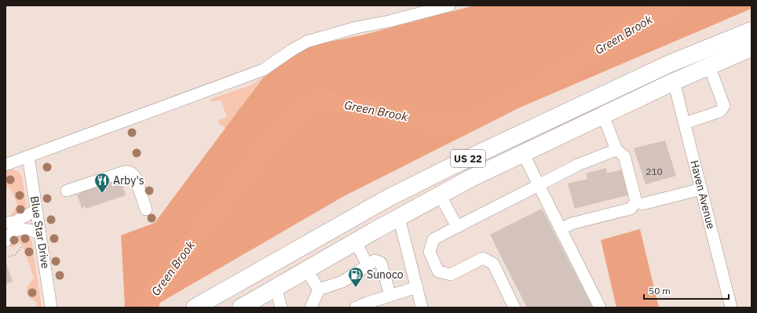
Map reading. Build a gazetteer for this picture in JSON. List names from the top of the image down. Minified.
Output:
{"streets":{"highway":["US 22"],"street":["Haven Avenue","Blue Star Drive"]},"crossings":[["US 22","Haven Avenue"]],"water":["Green Brook"],"places":{"restaurant":["Arby's"],"fuel station":["Sunoco"]},"house_numbers":["210"],"scale_bar":"50 m"}
